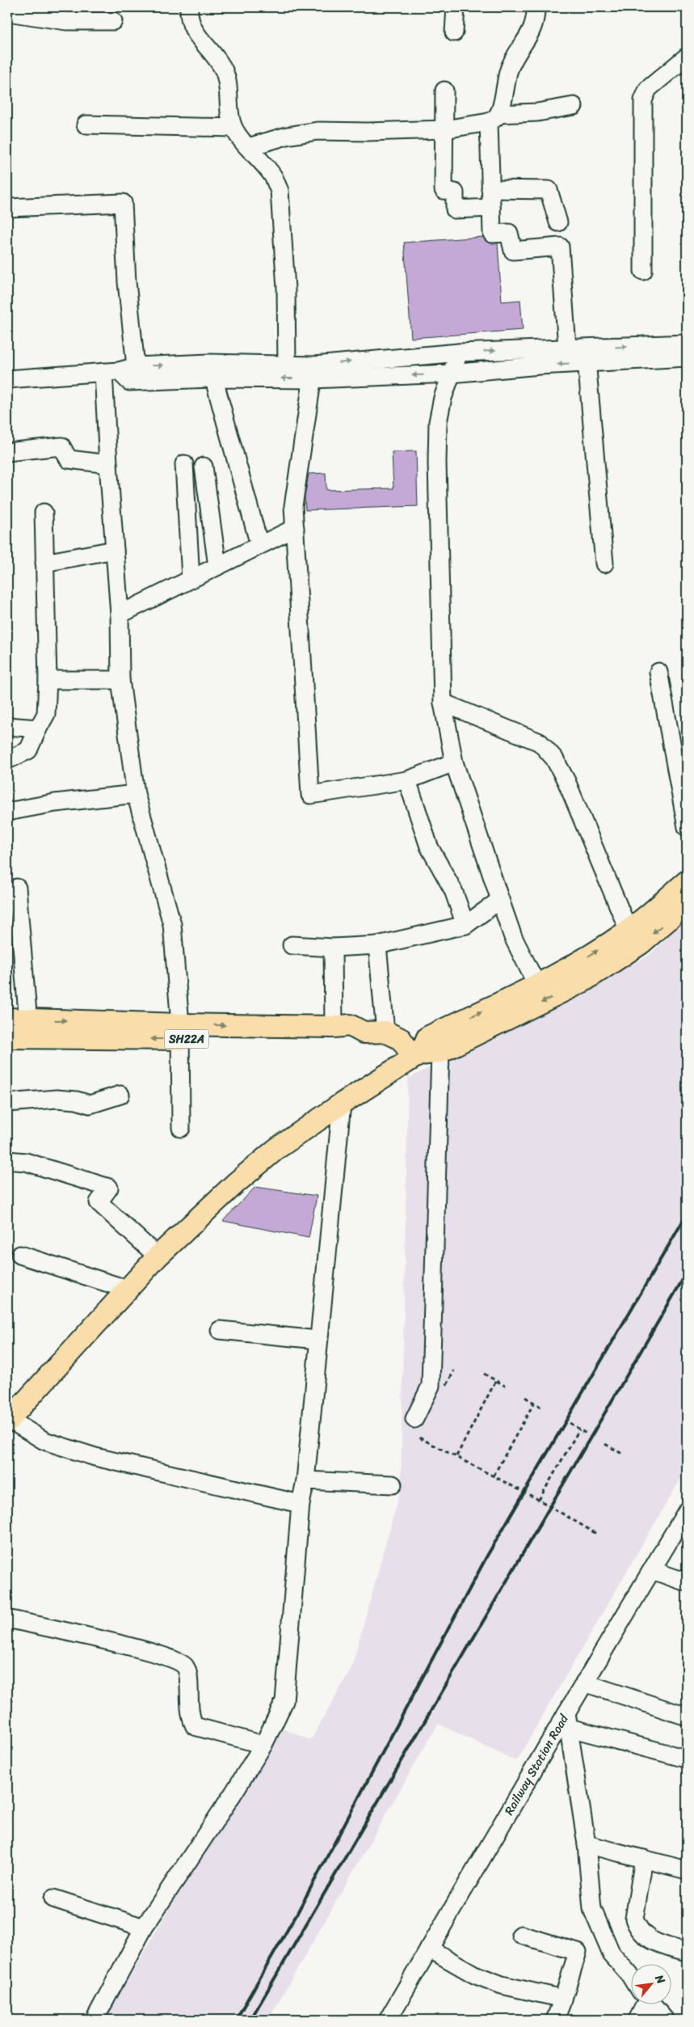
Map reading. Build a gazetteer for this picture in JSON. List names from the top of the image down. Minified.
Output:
{"streets":{"main road":["SH22A"],"street":["Railway Station Road"]},"north":"top right"}
